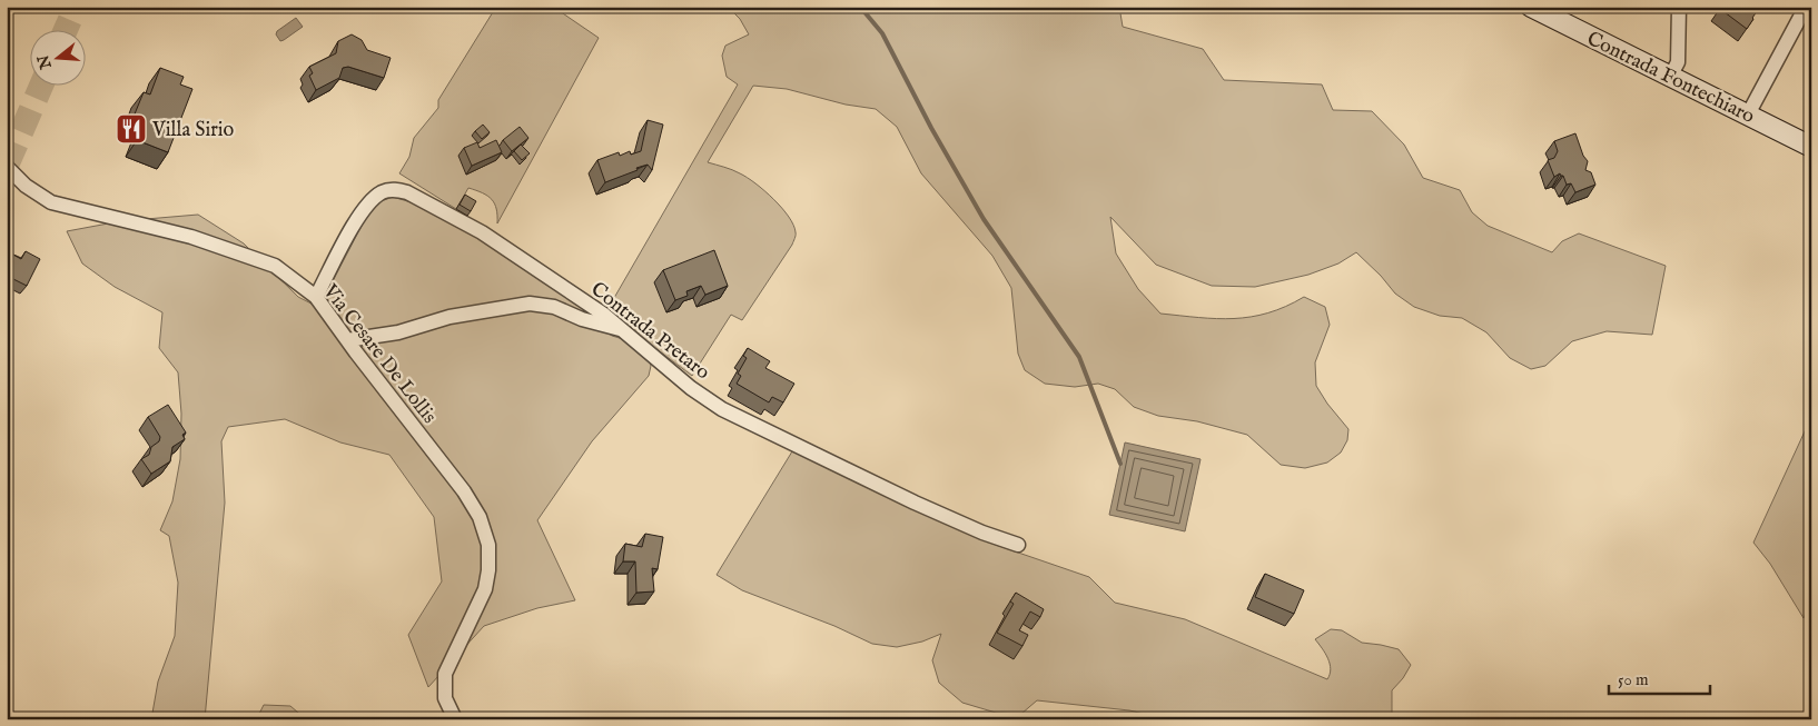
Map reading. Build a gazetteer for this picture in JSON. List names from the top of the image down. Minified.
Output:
{"streets":{"street":["Contrada Fontechiaro","Contrada Pretaro","Via Cesare De Lollis"]},"crossings":[["Contrada Pretaro","Via Cesare De Lollis"]],"places":{"restaurant":["Villa Sirio"]},"scale_bar":"50 m","north":"left"}
